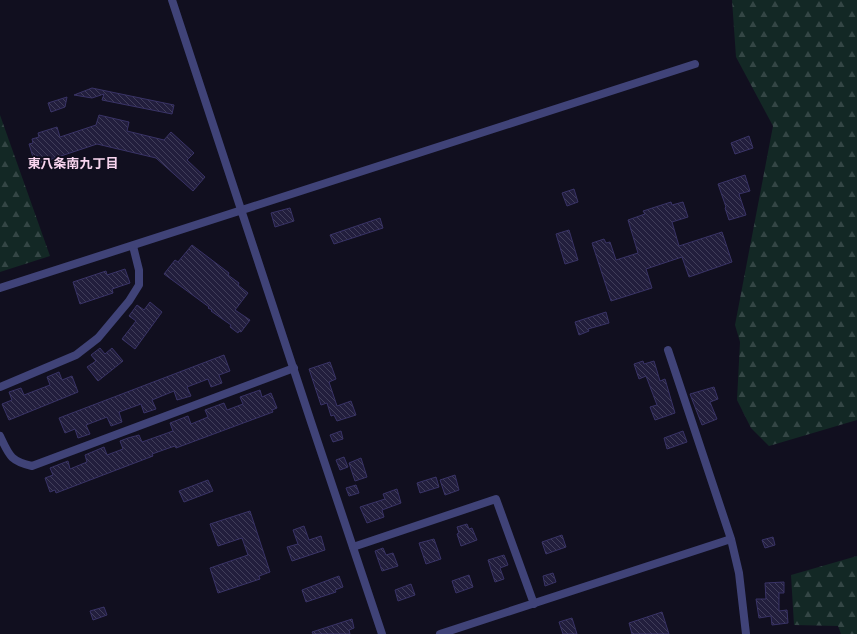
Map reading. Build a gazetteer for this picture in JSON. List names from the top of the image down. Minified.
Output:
{"districts":["東八条南九丁目"]}
